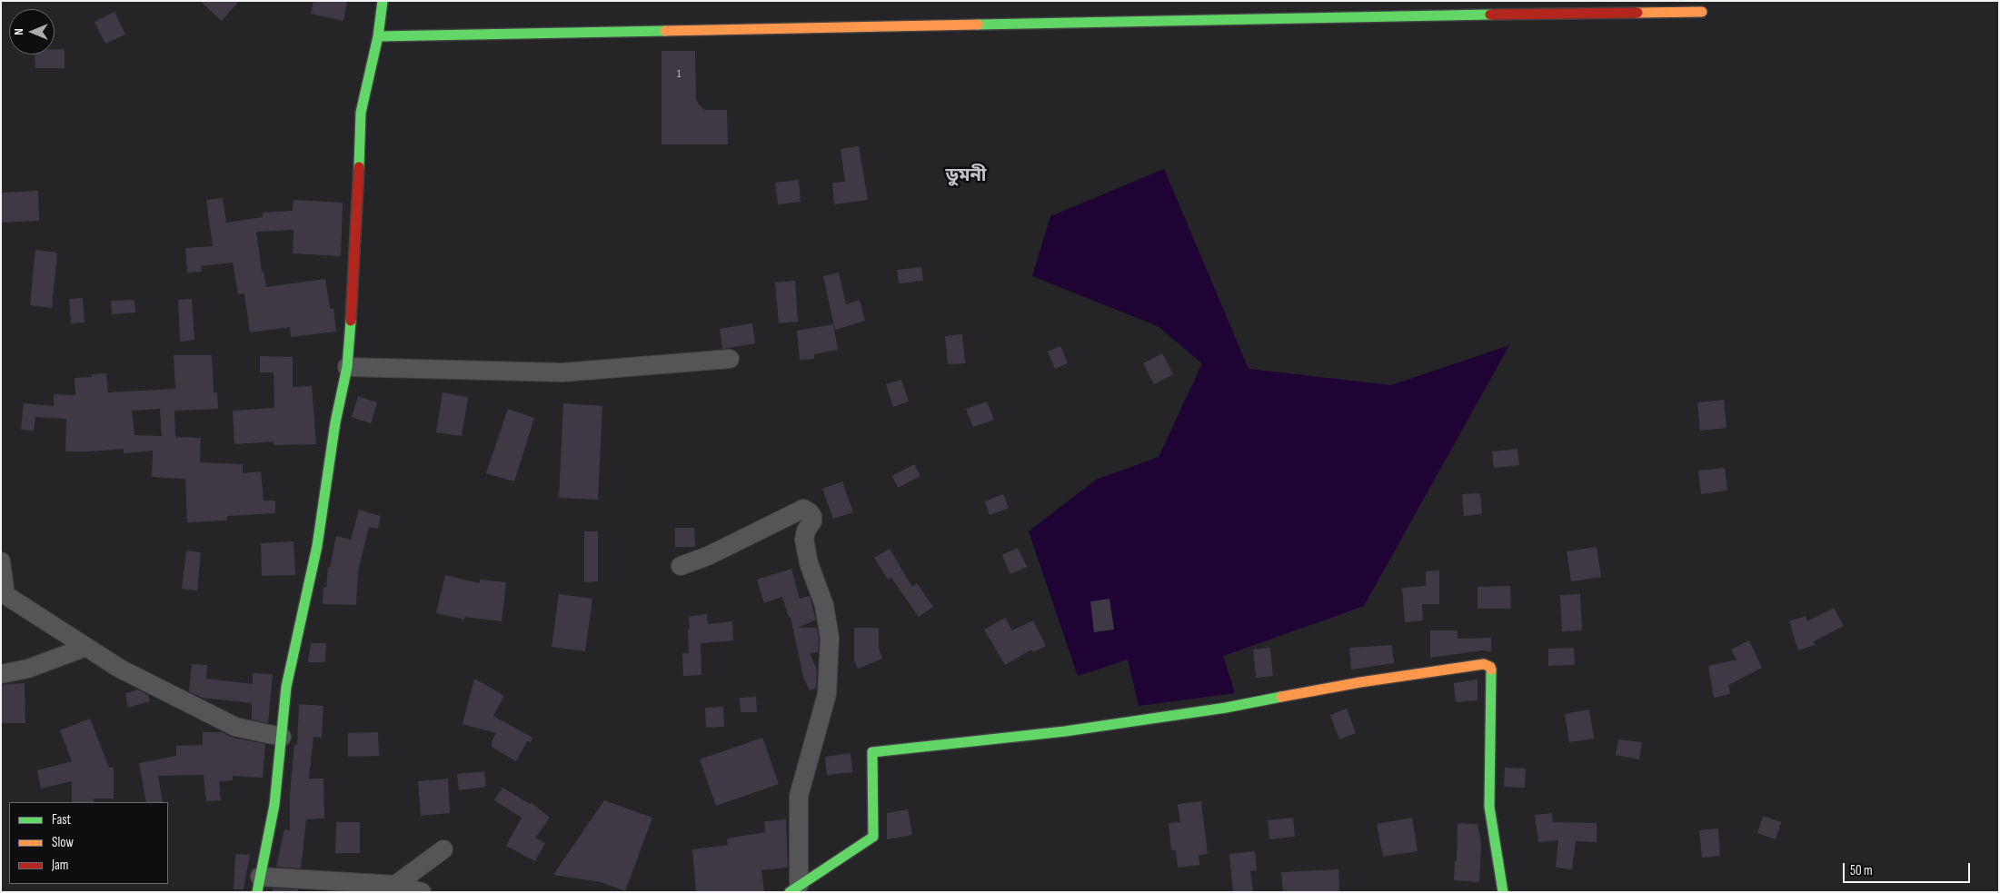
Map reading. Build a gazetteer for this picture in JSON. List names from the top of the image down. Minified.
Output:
{"districts":["ডুমনী"],"house_numbers":["1"],"legend":["Fast","Slow","Jam"],"scale_bar":"50 m","north":"left"}
